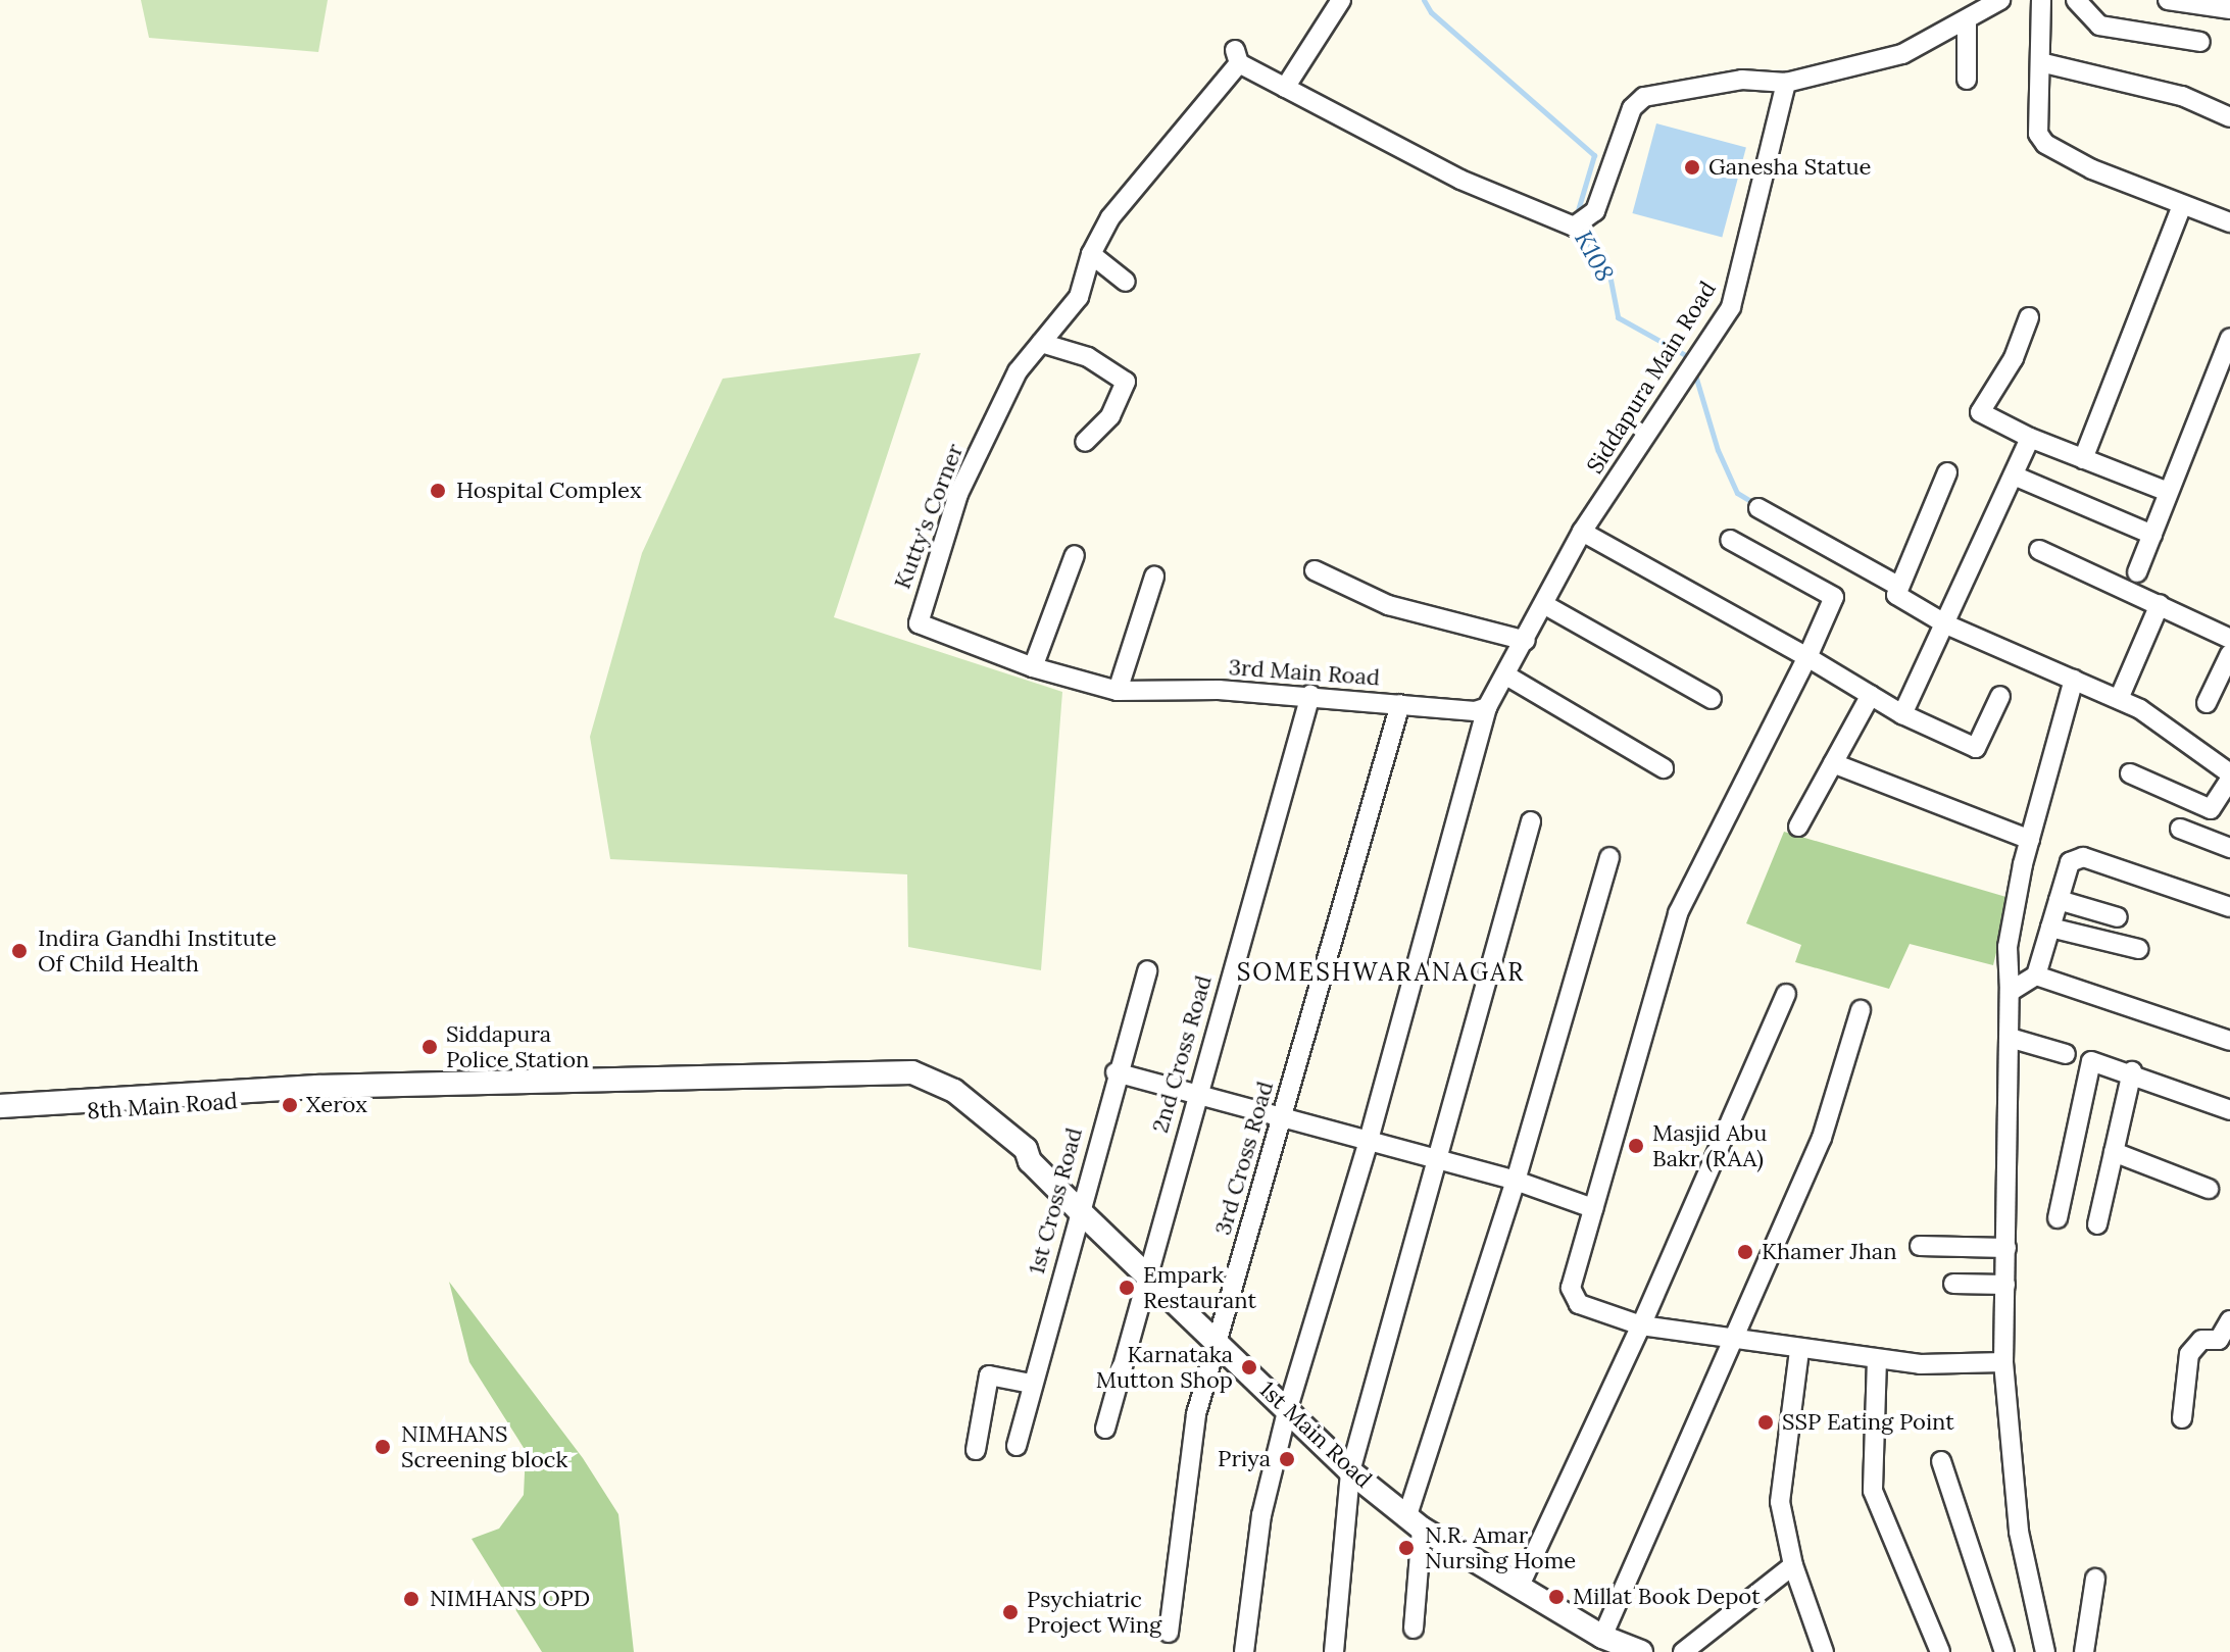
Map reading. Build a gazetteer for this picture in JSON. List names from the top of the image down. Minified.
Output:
{"streets":{"street":["Siddapura Main Road","Kutty's Corner","3rd Main Road","2nd Cross Road","8th Main Road","3rd Cross Road","1st Cross Road","1st Main Road"]},"crossings":[["Siddapura Main Road","3rd Main Road"],["Siddapura Main Road","1st Main Road"],["Kutty's Corner","3rd Main Road"],["3rd Main Road","2nd Cross Road"],["3rd Main Road","3rd Cross Road"],["2nd Cross Road","1st Main Road"],["8th Main Road","1st Main Road"],["3rd Cross Road","1st Main Road"],["1st Cross Road","1st Main Road"]],"districts":["SOMESHWARANAGAR"],"water":["K108"],"places":["Ganesha Statue","Hospital Complex","Indira Gandhi Institute Of Child Health","Siddapura Police Station","Xerox","Masjid Abu Bakr (RAA)","Khamer Jhan","Empark Restaurant","Karnataka Mutton Shop","SSP Eating Point","NIMHANS Screening block","Priya","N.R. Amar Nursing Home","Millat Book Depot","NIMHANS OPD","Psychiatric Project Wing"]}
